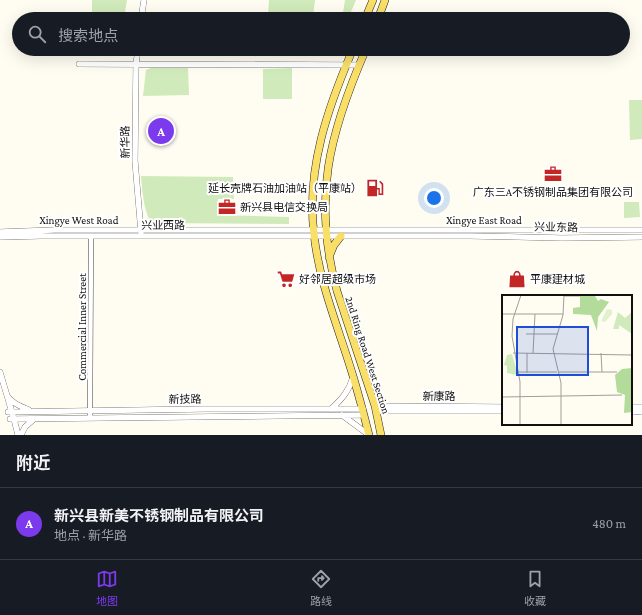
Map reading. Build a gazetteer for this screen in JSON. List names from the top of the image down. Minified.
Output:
{"streets":{"main road":["2nd Ring Road West Section"],"street":["新华路","Xingye West Road","Xingye East Road","兴业西路","兴业东路","Commercial Inner Street","新康路","新技路"]},"crossings":[["新华路","Xingye West Road"],["新华路","兴业西路"],["Xingye West Road","Xingye East Road"],["Xingye West Road","兴业西路"],["Xingye West Road","兴业东路"],["Xingye West Road","2nd Ring Road West Section"],["Xingye East Road","兴业东路"],["Xingye East Road","2nd Ring Road West Section"],["兴业西路","Commercial Inner Street"],["兴业东路","2nd Ring Road West Section"],["Commercial Inner Street","新技路"],["2nd Ring Road West Section","新康路"],["2nd Ring Road West Section","新技路"]],"places":{"office":["广东三A不锈钢制品集团有限公司","新兴县电信交换局"],"fuel station":["延长壳牌石油加油站（平康站）"],"supermarket":["好邻居超级市场"],"shop":["平康建材城"]},"page":{"search":"搜索地点","pins":"A","heading":"附近","list":[{"mark":"A","name":"新兴县新美不锈钢制品有限公司","note":"地点 · 新华路","value":"480 m"}],"nav":["地图","路线","收藏"]}}
